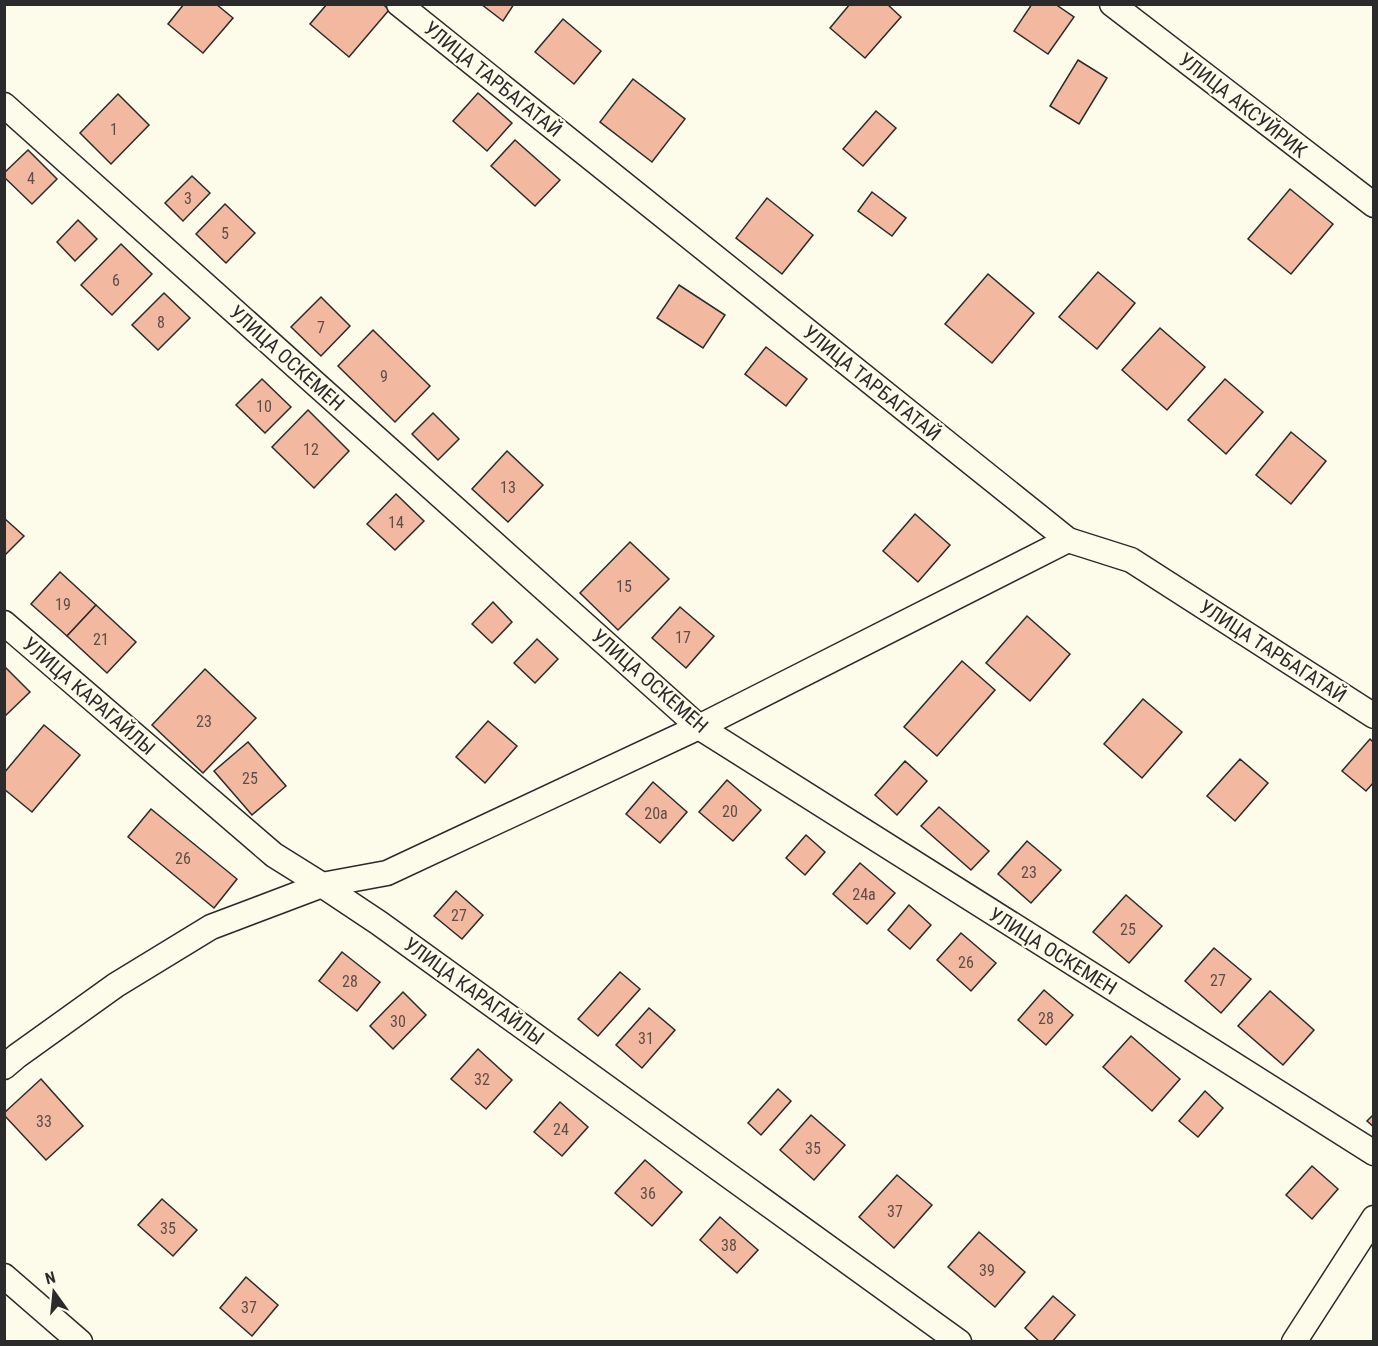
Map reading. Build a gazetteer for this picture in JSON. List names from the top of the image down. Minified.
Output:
{"streets":{"street":["УЛИЦА ТАРБАГАТАЙ","УЛИЦА АКСУЙРИК","УЛИЦА ОСКЕМЕН","УЛИЦА КАРАГАЙЛЫ"]},"house_numbers":["1","4","3","5","6","8","7","9","10","12","13","14","15","19","17","21","23","25","20","20а","26","23","24а","27","25","26","27","28","28","30","31","32","33","24","35","36","37","35","38","39","37"],"north":"top"}
